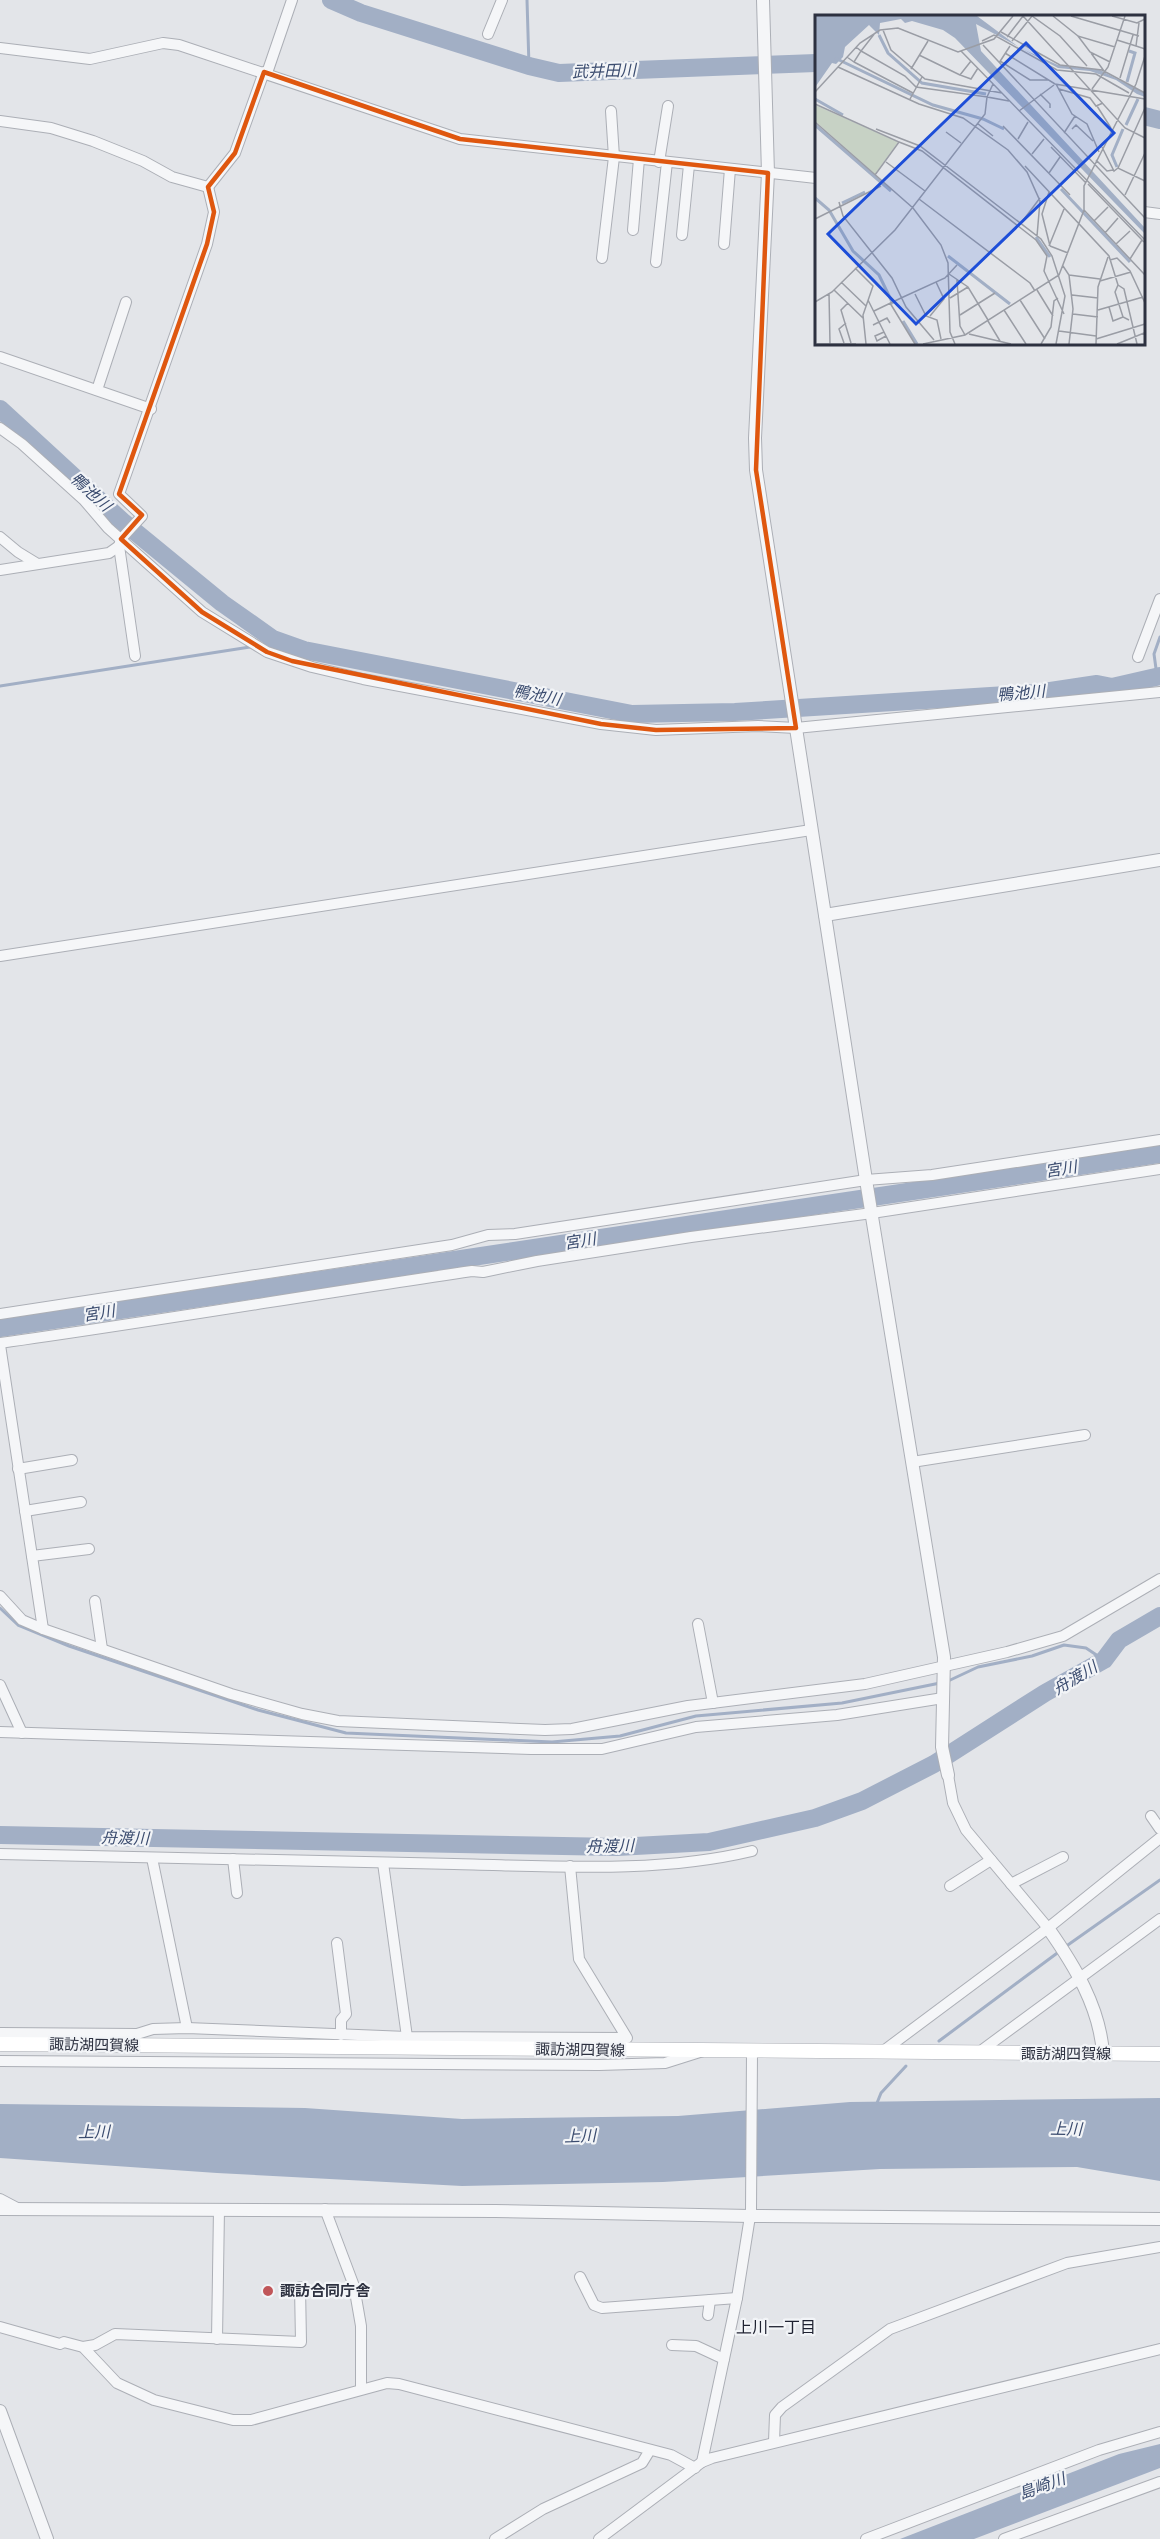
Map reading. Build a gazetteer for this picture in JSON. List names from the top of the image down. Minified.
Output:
{"streets":{"main road":["諏訪湖四賀線"]},"districts":["上川一丁目"],"water":["武井田川","鴨池川","宮川","舟渡川","上川","島崎川"],"places":["諏訪合同庁舎"]}
